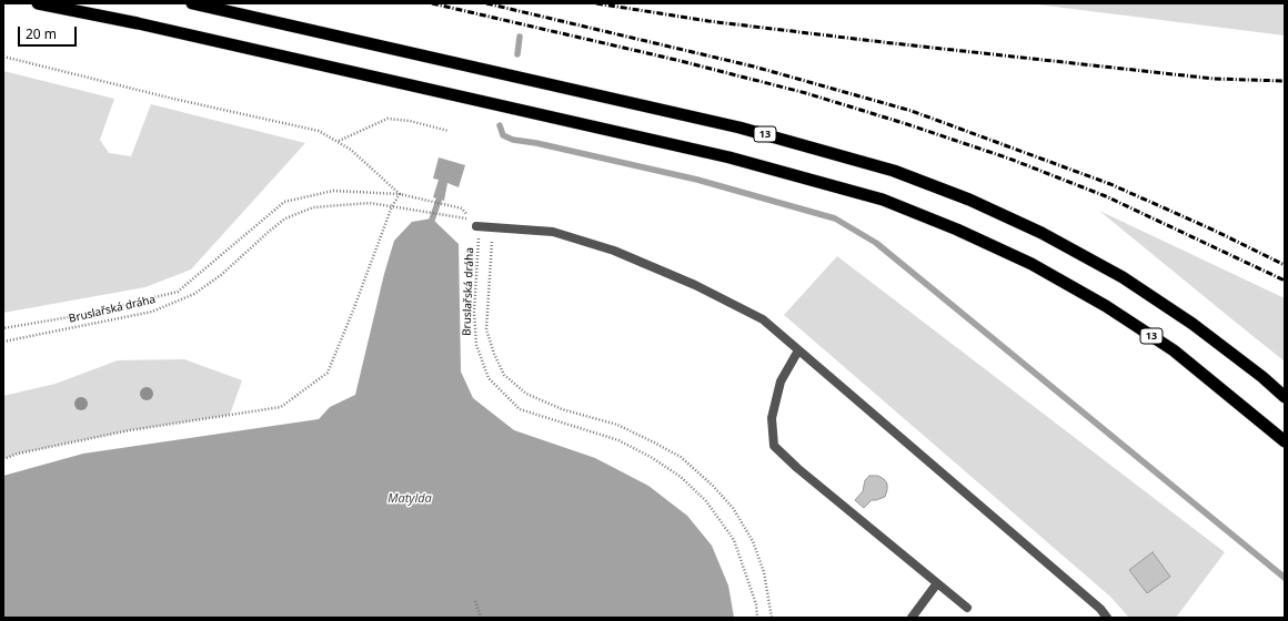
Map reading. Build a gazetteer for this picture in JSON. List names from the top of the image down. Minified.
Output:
{"streets":{"highway":["13"],"path":["Bruslařská dráha"]},"water":["Matylda"],"scale_bar":"20 m"}
